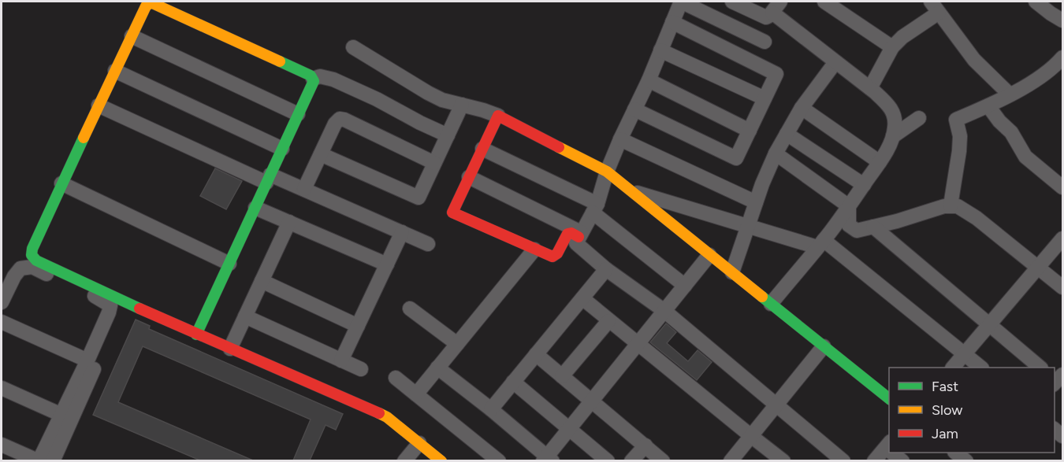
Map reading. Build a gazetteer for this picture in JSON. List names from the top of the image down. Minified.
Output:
{"legend":["Fast","Slow","Jam"]}
